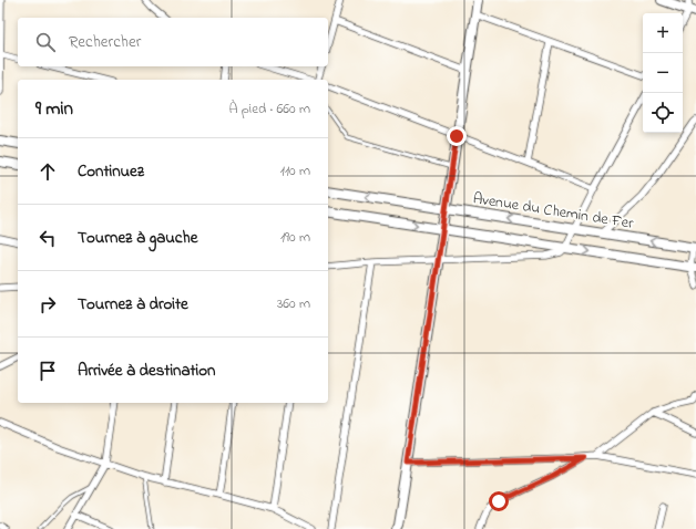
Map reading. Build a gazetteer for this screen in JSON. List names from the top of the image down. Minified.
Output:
{"streets":{"main road":["Avenue du Chemin de Fer"]},"page":{"map_buttons":["+","−"],"search":"Rechercher","heading":["9 min","À pied · 660 m"],"list":[["Continuez","110 m"],["Tournez à gauche","190 m"],["Tournez à droite","360 m"],"Arrivée à destination"]}}
